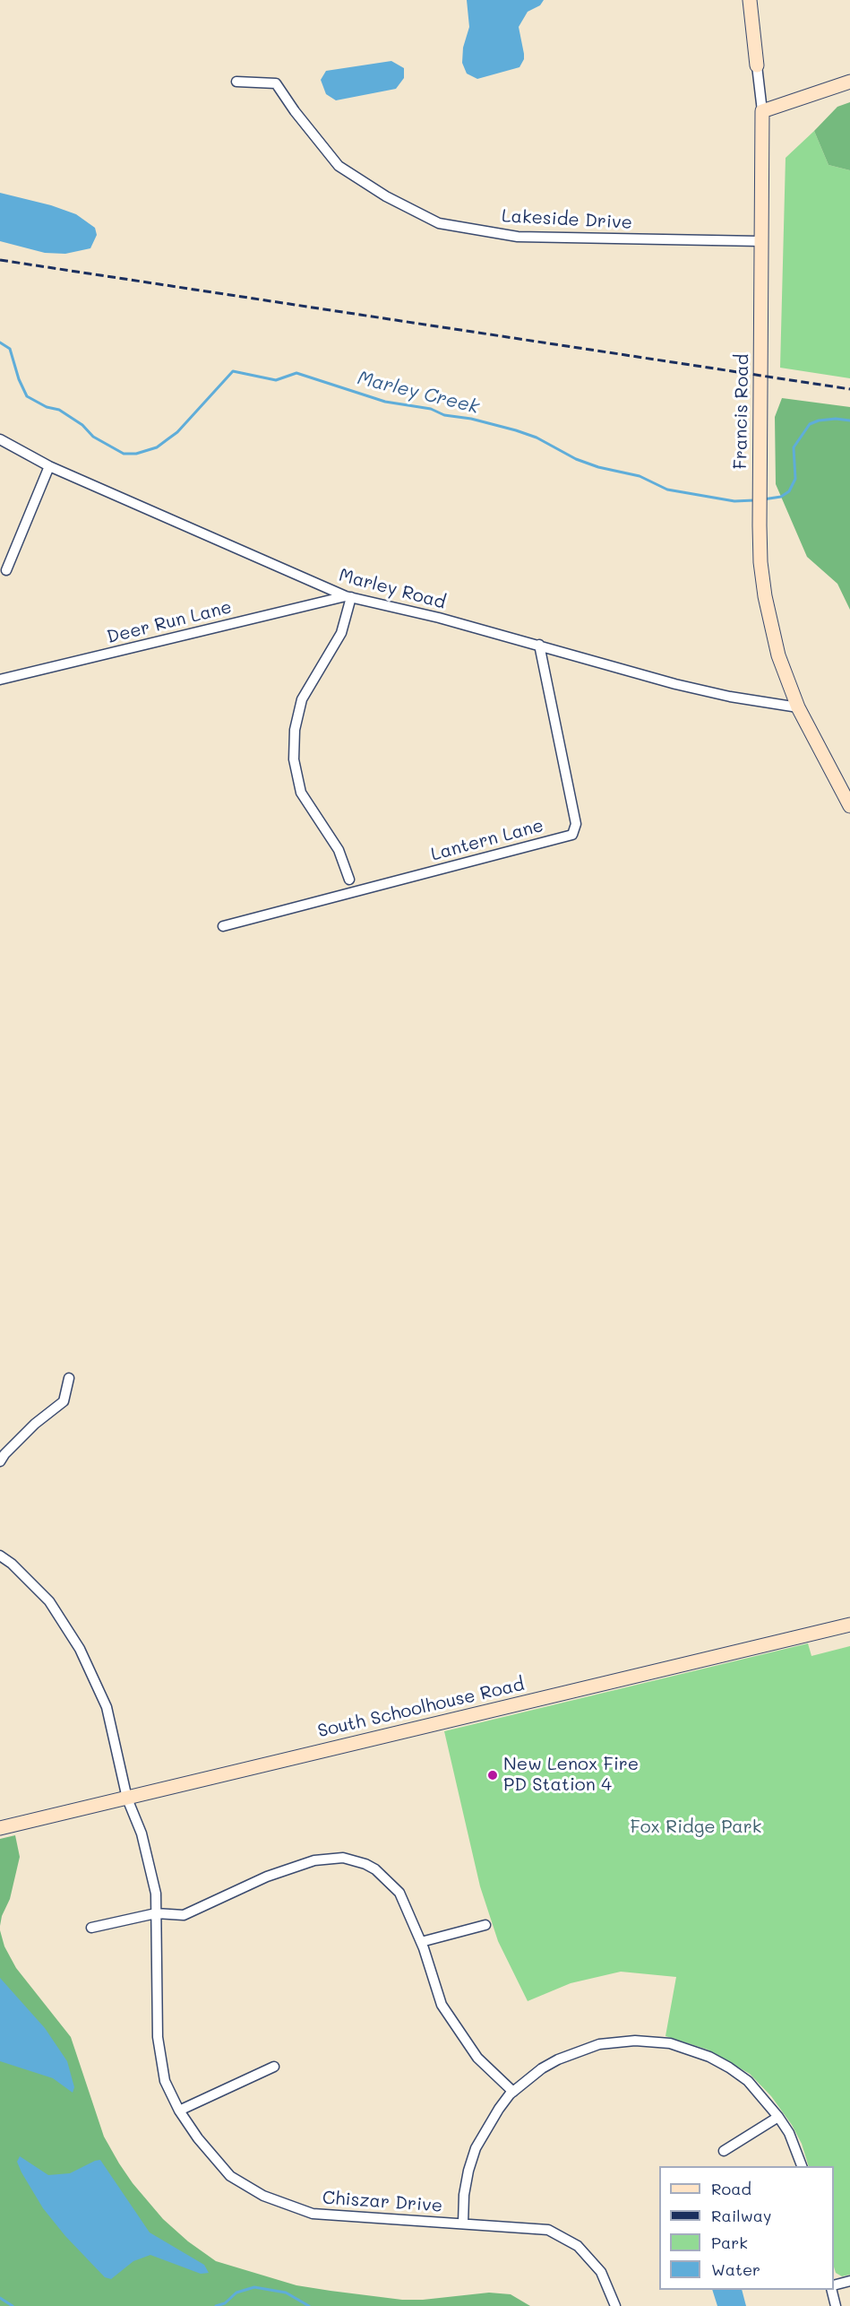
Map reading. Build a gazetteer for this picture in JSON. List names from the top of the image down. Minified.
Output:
{"streets":{"street":["Lakeside Drive","Francis Road","Marley Road","Deer Run Lane","Lantern Lane","South Schoolhouse Road","Chiszar Drive"]},"crossings":[["Lakeside Drive","Francis Road"],["Francis Road","Marley Road"],["Marley Road","Deer Run Lane"],["Marley Road","Lantern Lane"],["South Schoolhouse Road","Chiszar Drive"]],"water":["Marley Creek"],"parks":["Fox Ridge Park"],"places":["New Lenox Fire PD Station 4"],"legend":["Road","Railway","Park","Water"]}
